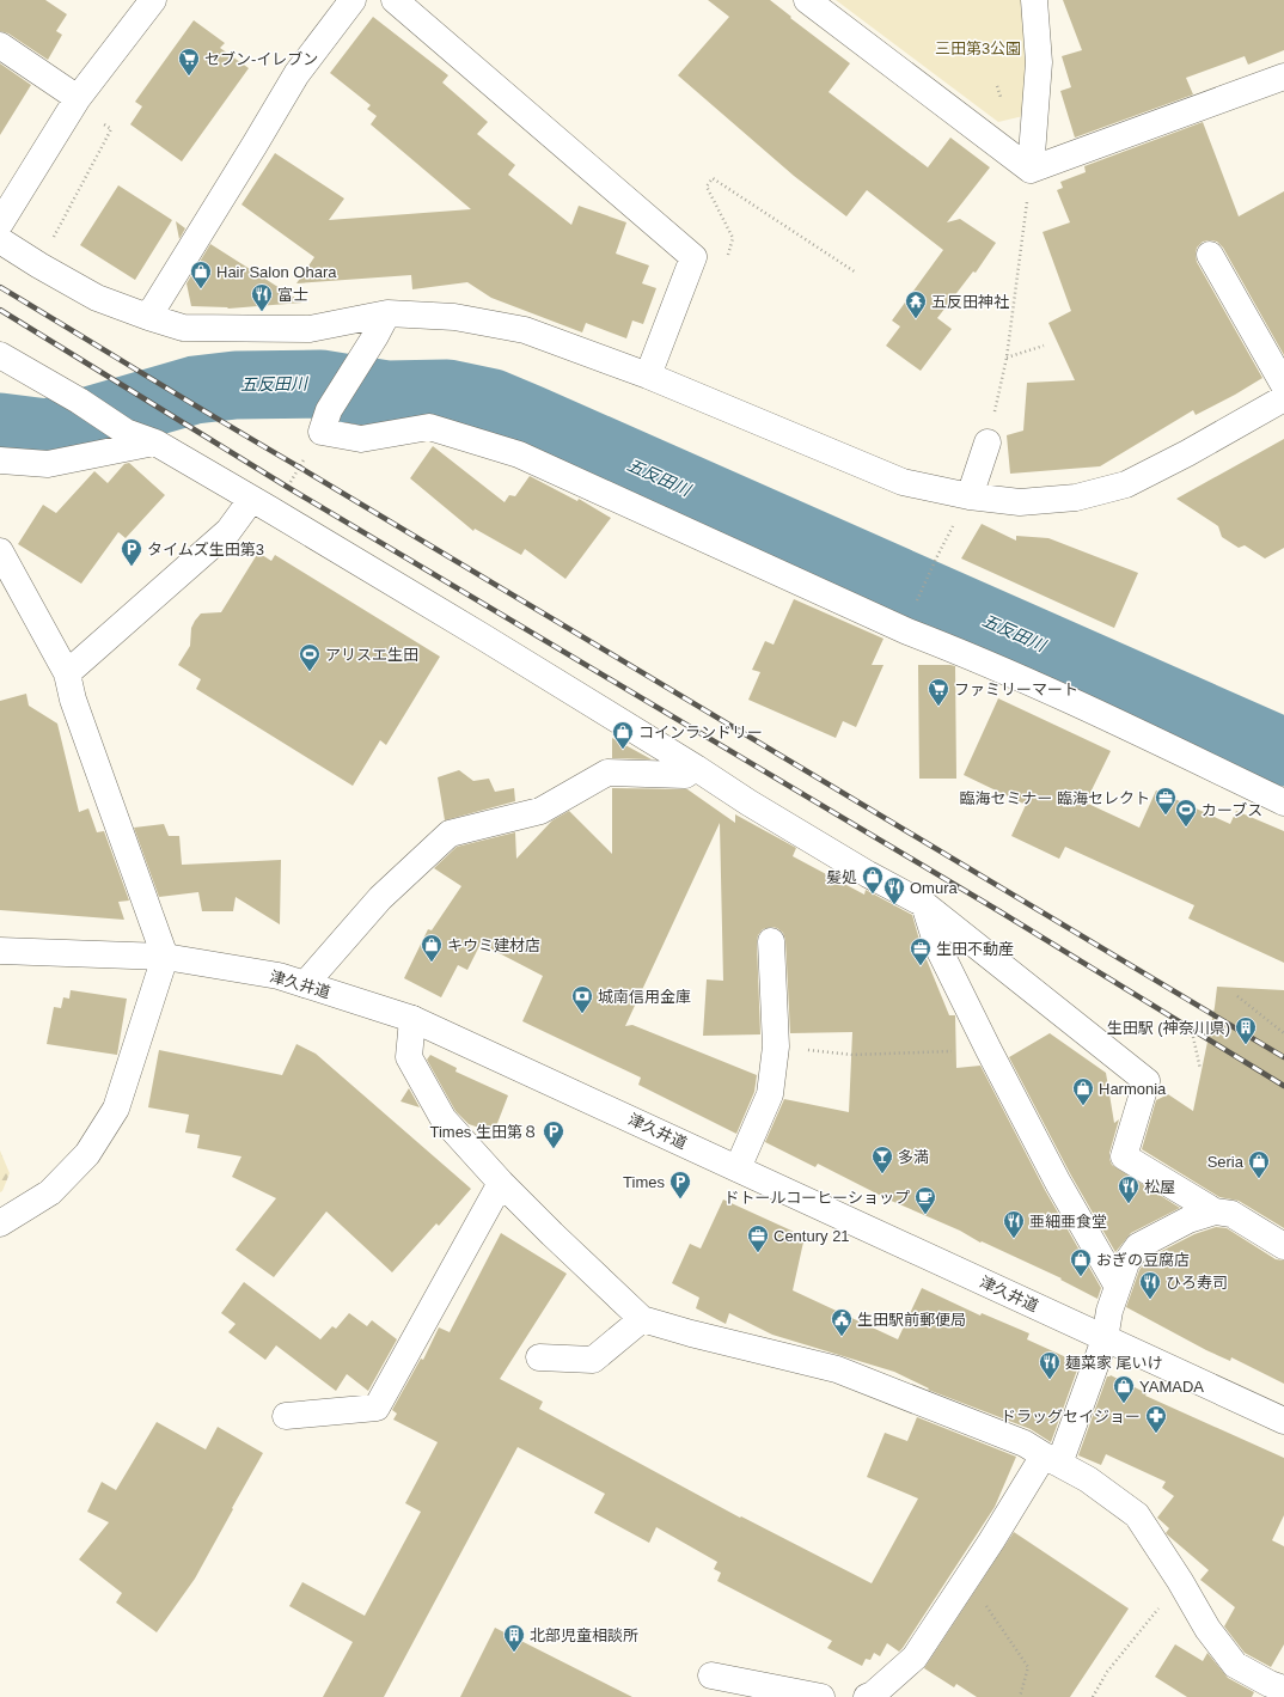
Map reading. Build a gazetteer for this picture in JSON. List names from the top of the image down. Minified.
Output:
{"streets":{"street":["津久井道"]},"water":["五反田川"],"parks":["三田第3公園"],"places":{"supermarket":["セブン-イレブン","ファミリーマート"],"shop":["Hair Salon Ohara","コインランドリー","髪処","キウミ建材店","Harmonia","Seria","おぎの豆腐店","YAMADA"],"restaurant":["富士","Omura","松屋","亜細亜食堂","ひろ寿司","麺菜家 尾いけ"],"temple":["五反田神社"],"parking":["タイムズ生田第3","Times 生田第８","Times"],"sports":["アリスエ生田","カーブス"],"office":["臨海セミナー 臨海セレクト","生田不動産","Century 21"],"bank":["城南信用金庫"],"building":["生田駅 (神奈川県)","北部児童相談所"],"bar":["多満"],"cafe":["ドトールコーヒーショップ"],"public building":["生田駅前郵便局"],"pharmacy":["ドラッグセイジョー"]}}
